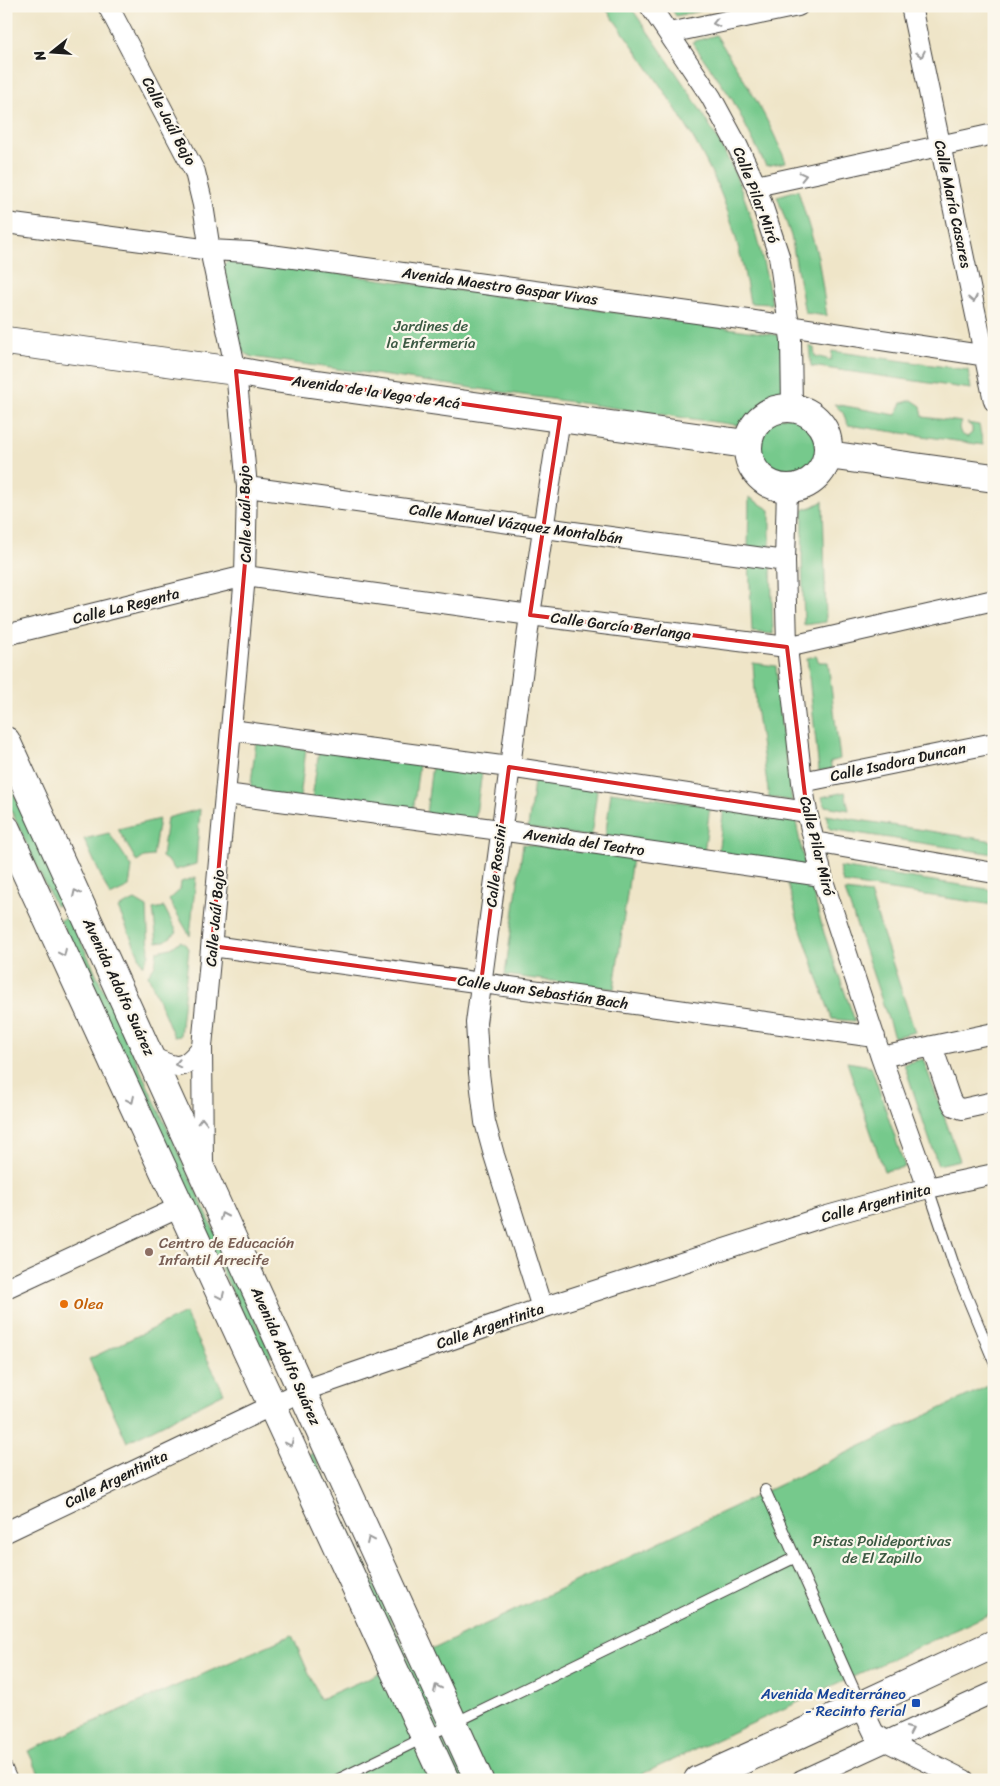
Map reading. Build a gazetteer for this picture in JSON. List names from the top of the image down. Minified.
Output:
{"streets":{"street":["Calle Jaúl Bajo","Calle Pilar Miró","Calle María Casares","Avenida Maestro Gaspar Vivas","Avenida de la Vega de Acá","Calle Manuel Vázquez Montalbán","Calle La Regenta","Calle García Berlanga","Calle Isadora Duncan","Avenida del Teatro","Calle Rossini","Avenida Adolfo Suárez","Calle Juan Sebastián Bach","Calle Argentinita"]},"crossings":[["Calle Jaúl Bajo","Avenida Maestro Gaspar Vivas"],["Calle Jaúl Bajo","Avenida de la Vega de Acá"],["Calle Jaúl Bajo","Calle Manuel Vázquez Montalbán"],["Calle Jaúl Bajo","Calle La Regenta"],["Calle Jaúl Bajo","Calle García Berlanga"],["Calle Jaúl Bajo","Avenida del Teatro"],["Calle Jaúl Bajo","Avenida Adolfo Suárez"],["Calle Jaúl Bajo","Calle Juan Sebastián Bach"],["Calle Pilar Miró","Avenida Maestro Gaspar Vivas"],["Calle Pilar Miró","Avenida de la Vega de Acá"],["Calle Pilar Miró","Calle Manuel Vázquez Montalbán"],["Calle Pilar Miró","Calle García Berlanga"],["Calle Pilar Miró","Calle Isadora Duncan"],["Calle Pilar Miró","Avenida del Teatro"],["Calle Pilar Miró","Calle Juan Sebastián Bach"],["Calle Pilar Miró","Calle Argentinita"],["Calle María Casares","Avenida Maestro Gaspar Vivas"],["Avenida de la Vega de Acá","Calle Rossini"],["Calle Manuel Vázquez Montalbán","Calle Rossini"],["Calle La Regenta","Calle García Berlanga"],["Calle García Berlanga","Calle Rossini"],["Avenida del Teatro","Calle Rossini"],["Calle Rossini","Calle Juan Sebastián Bach"],["Calle Rossini","Calle Argentinita"],["Avenida Adolfo Suárez","Calle Argentinita"]],"one_way":["Calle María Casares"],"parks":["Jardines de la Enfermería","Pistas Polideportivas de El Zapillo"],"places":{"other":["Centro de Educación Infantil Arrecife","Olea"],"transit":["Avenida Mediterráneo - Recinto ferial"]},"north":"left"}
